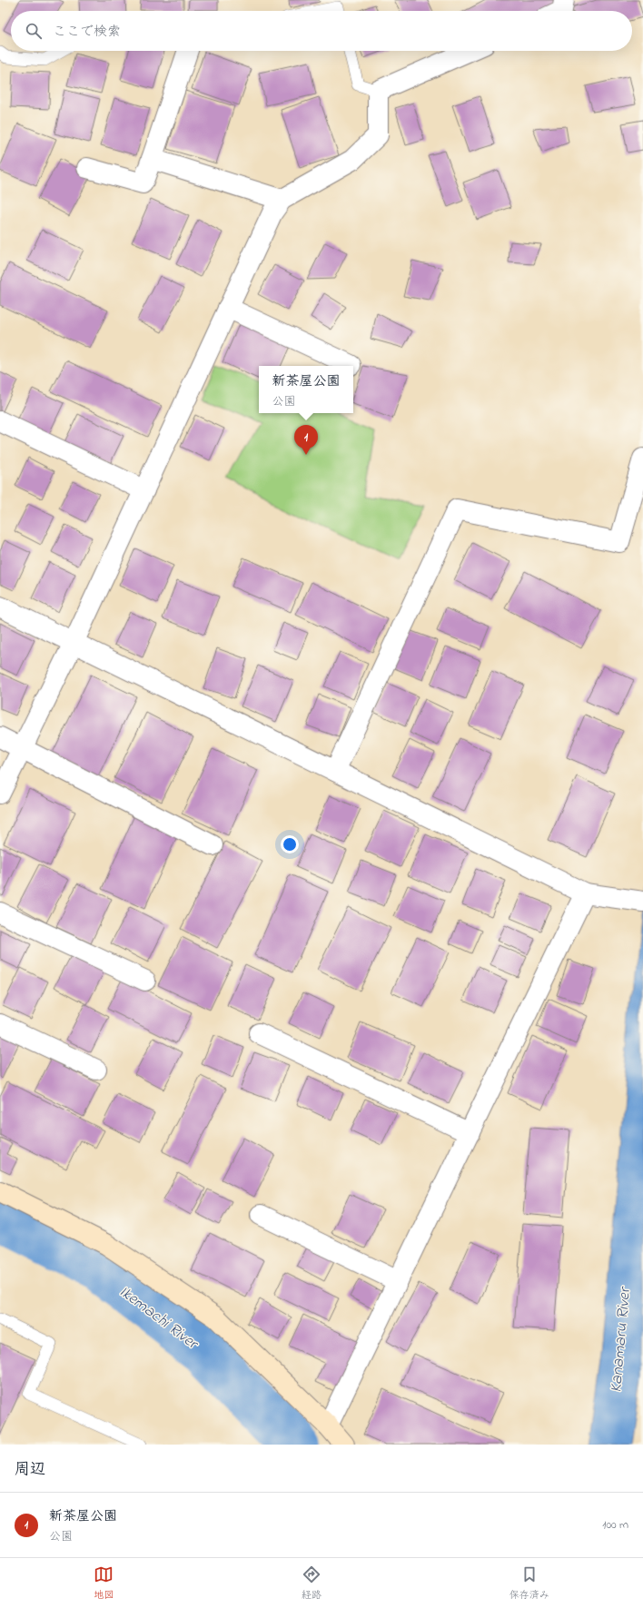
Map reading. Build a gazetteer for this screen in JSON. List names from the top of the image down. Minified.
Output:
{"water":["Ikemachi River","Kanamaru River"],"page":{"search":"ここで検索","popup":["新茶屋公園","公園"],"pins":"1","heading":"周辺","list":[{"mark":"1","name":"新茶屋公園","note":"公園","value":"100 m"}],"nav":["地図","経路","保存済み"]}}
